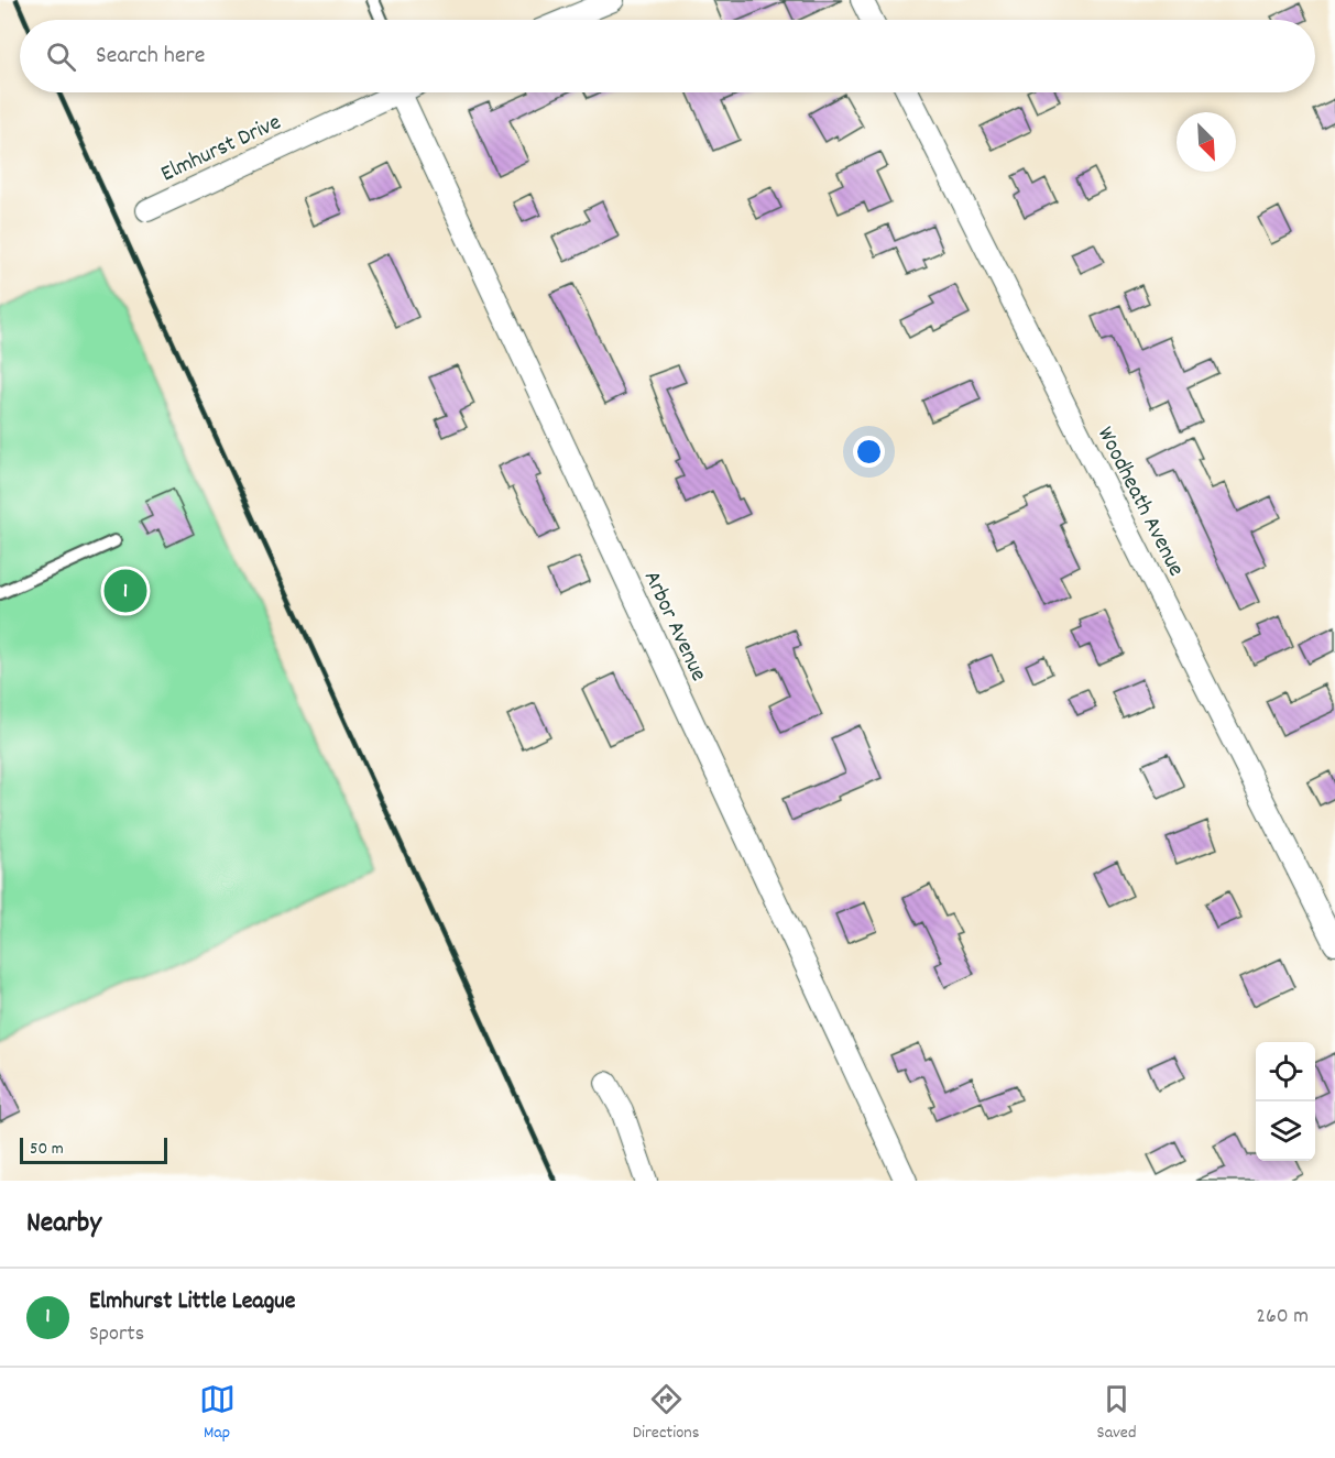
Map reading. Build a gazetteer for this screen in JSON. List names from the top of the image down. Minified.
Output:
{"streets":{"street":["Elmhurst Drive","Woodheath Avenue","Arbor Avenue"]},"scale_bar":"50 m","north":"bottom right","page":{"search":"Search here","pins":"1","scale":"50 m","heading":"Nearby","list":[{"mark":"1","name":"Elmhurst Little League","note":"Sports","value":"260 m"}],"nav":["Map","Directions","Saved"]}}
